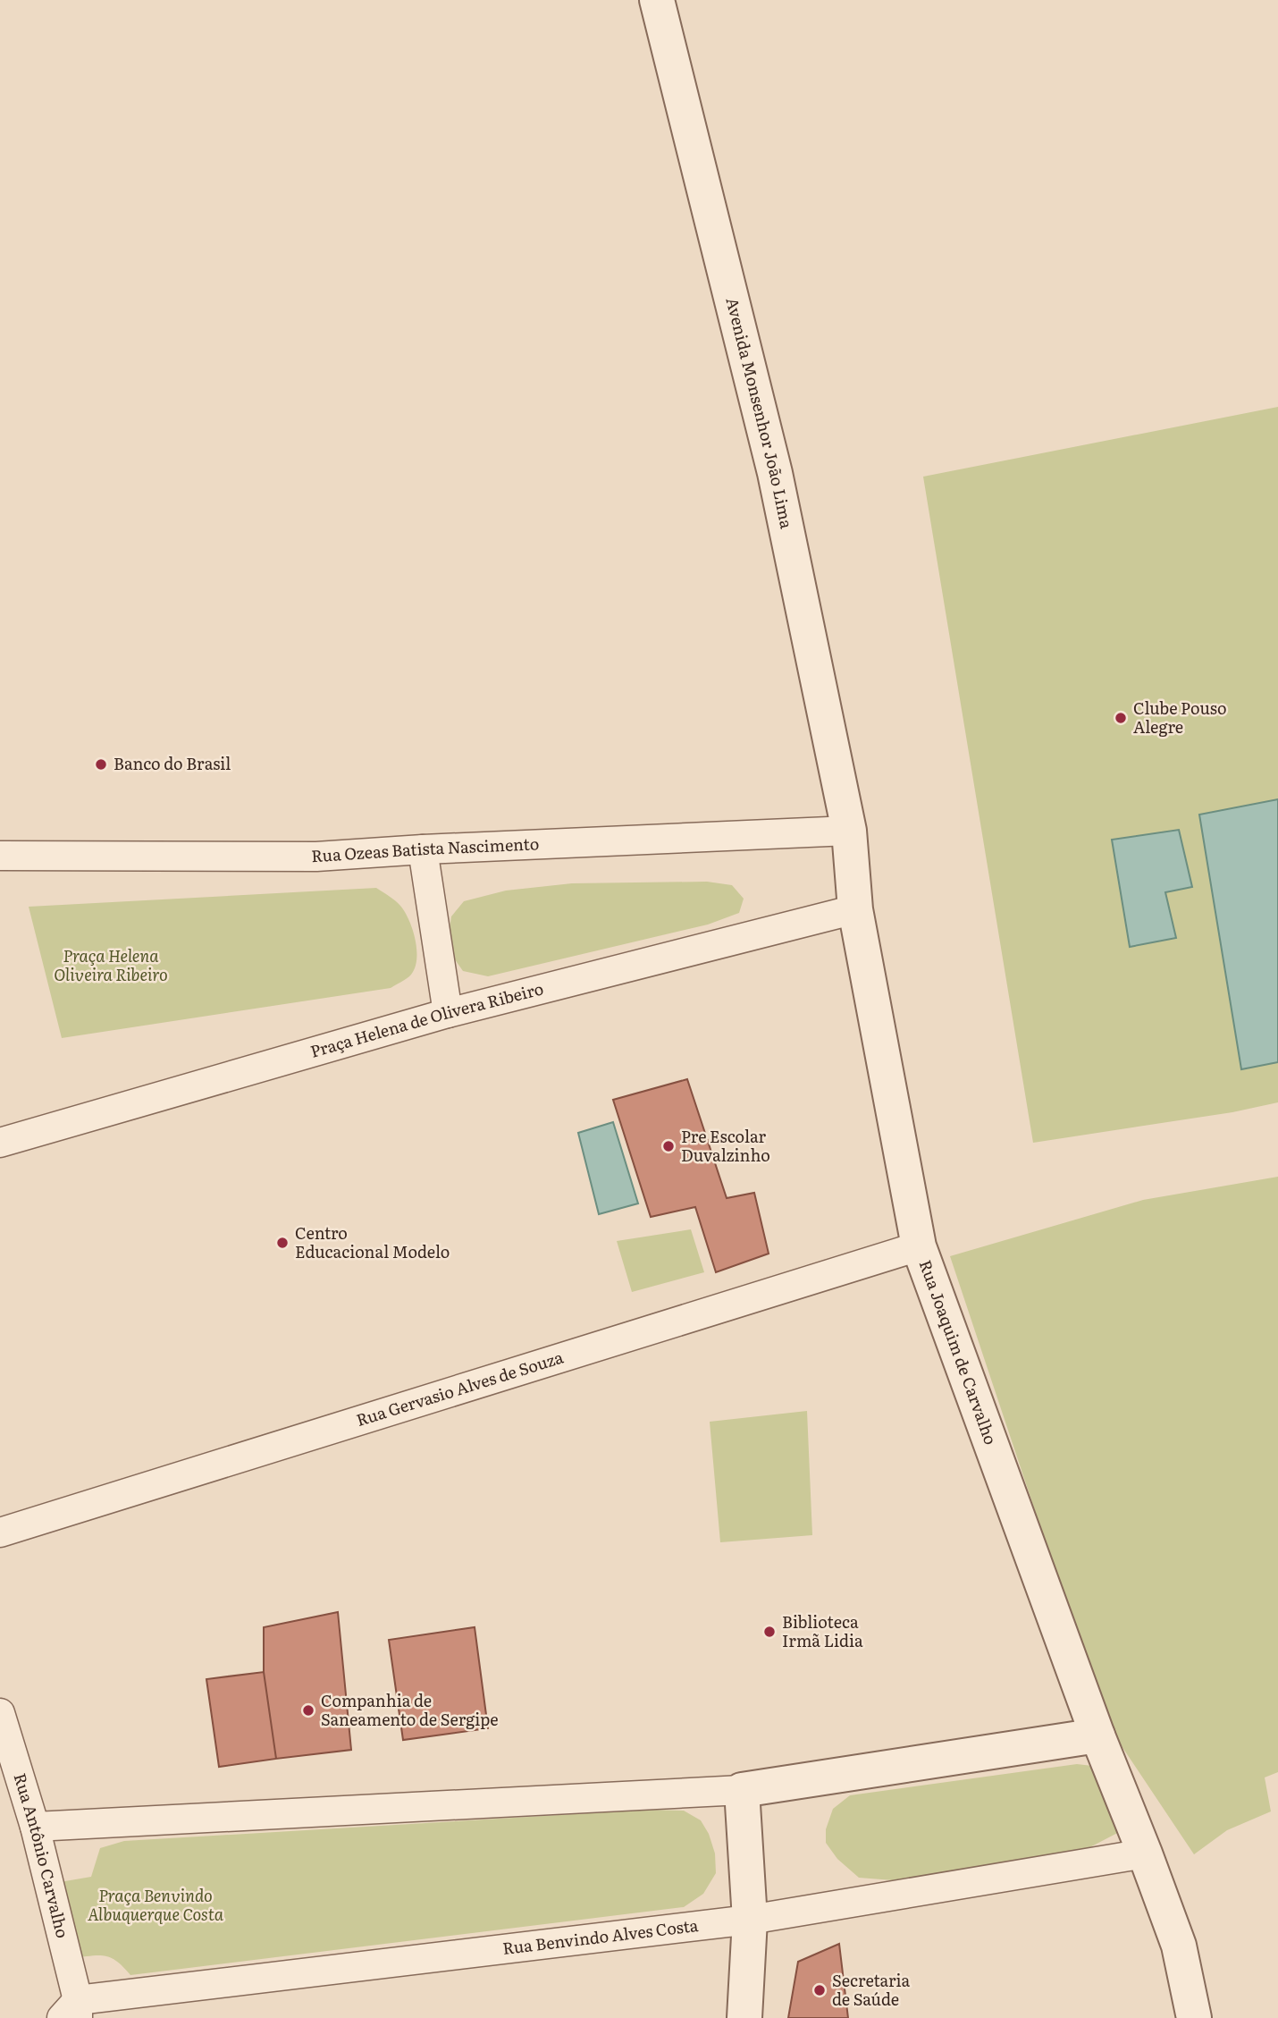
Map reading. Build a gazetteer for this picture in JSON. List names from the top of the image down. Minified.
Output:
{"streets":{"street":["Avenida Monsenhor João Lima","Rua Ozeas Batista Nascimento","Praça Helena de Olivera Ribeiro","Rua Joaquim de Carvalho","Rua Gervasio Alves de Souza","Rua Antônio Carvalho","Rua Benvindo Alves Costa"]},"crossings":[["Avenida Monsenhor João Lima","Rua Ozeas Batista Nascimento"],["Avenida Monsenhor João Lima","Rua Joaquim de Carvalho"],["Rua Ozeas Batista Nascimento","Rua Joaquim de Carvalho"],["Praça Helena de Olivera Ribeiro","Rua Joaquim de Carvalho"],["Rua Joaquim de Carvalho","Rua Gervasio Alves de Souza"],["Rua Joaquim de Carvalho","Rua Benvindo Alves Costa"],["Rua Antônio Carvalho","Rua Benvindo Alves Costa"]],"parks":["Praça Helena Oliveira Ribeiro","Praça Benvindo Albuquerque Costa"],"places":["Clube Pouso Alegre","Banco do Brasil","Pre Escolar Duvalzinho","Centro Educacional Modelo","Biblioteca Irmã Lidia","Companhia de Saneamento de Sergipe","Secretaria de Saúde"]}
